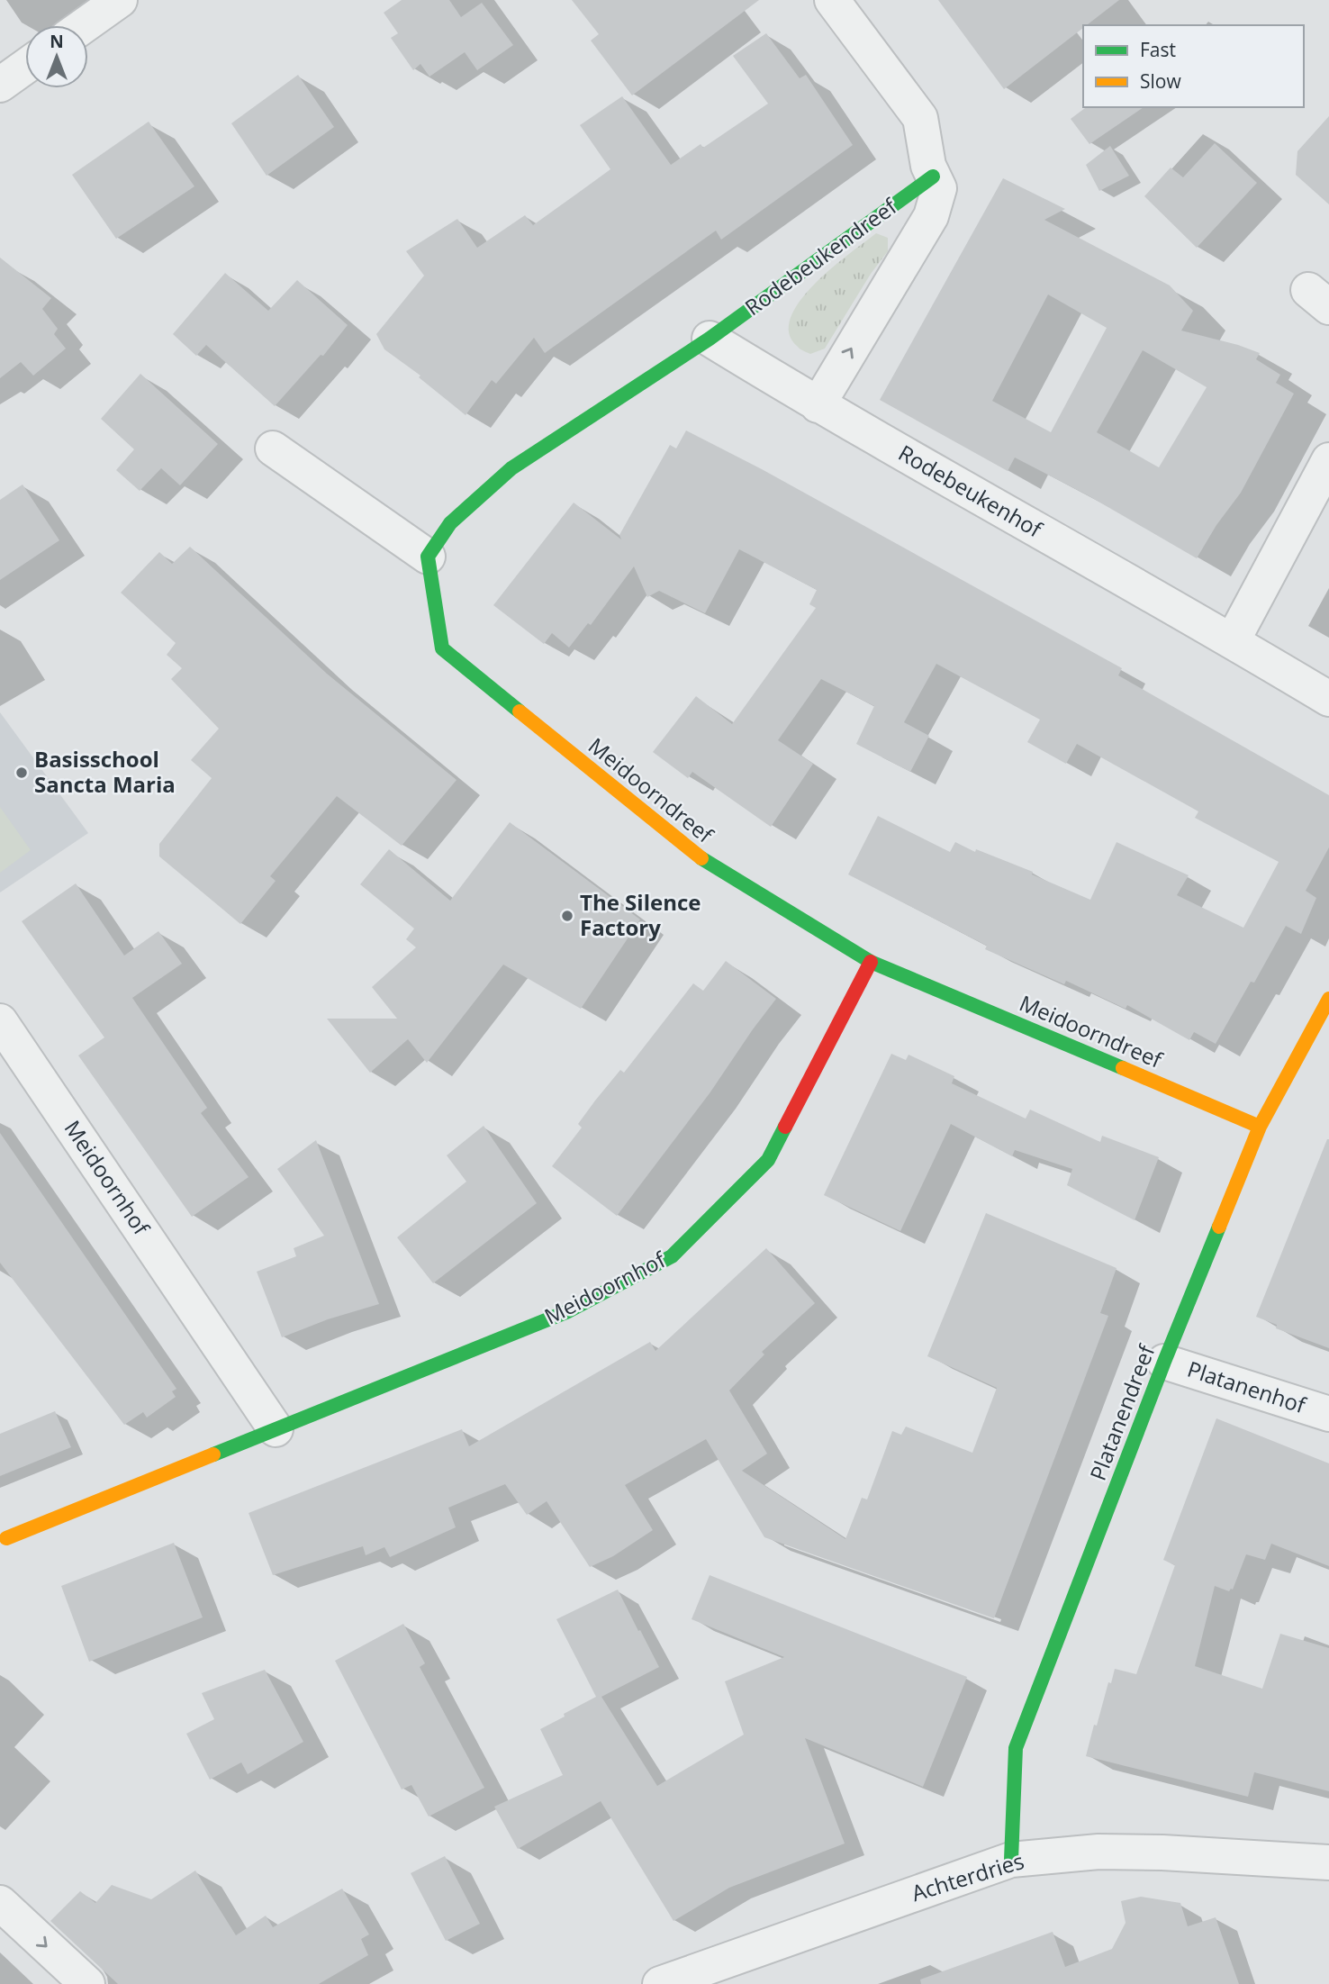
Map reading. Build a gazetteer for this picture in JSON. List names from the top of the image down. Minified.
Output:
{"streets":{"street":["Rodebeukendreef","Rodebeukenhof","Meidoorndreef","Meidoornhof","Platanenhof","Platanendreef","Achterdries"]},"crossings":[["Rodebeukendreef","Rodebeukenhof"],["Meidoorndreef","Meidoornhof"],["Meidoorndreef","Platanendreef"],["Platanenhof","Platanendreef"],["Platanendreef","Achterdries"]],"places":["Basisschool Sancta Maria","The Silence Factory"],"legend":["Fast","Slow"],"north":"top"}
